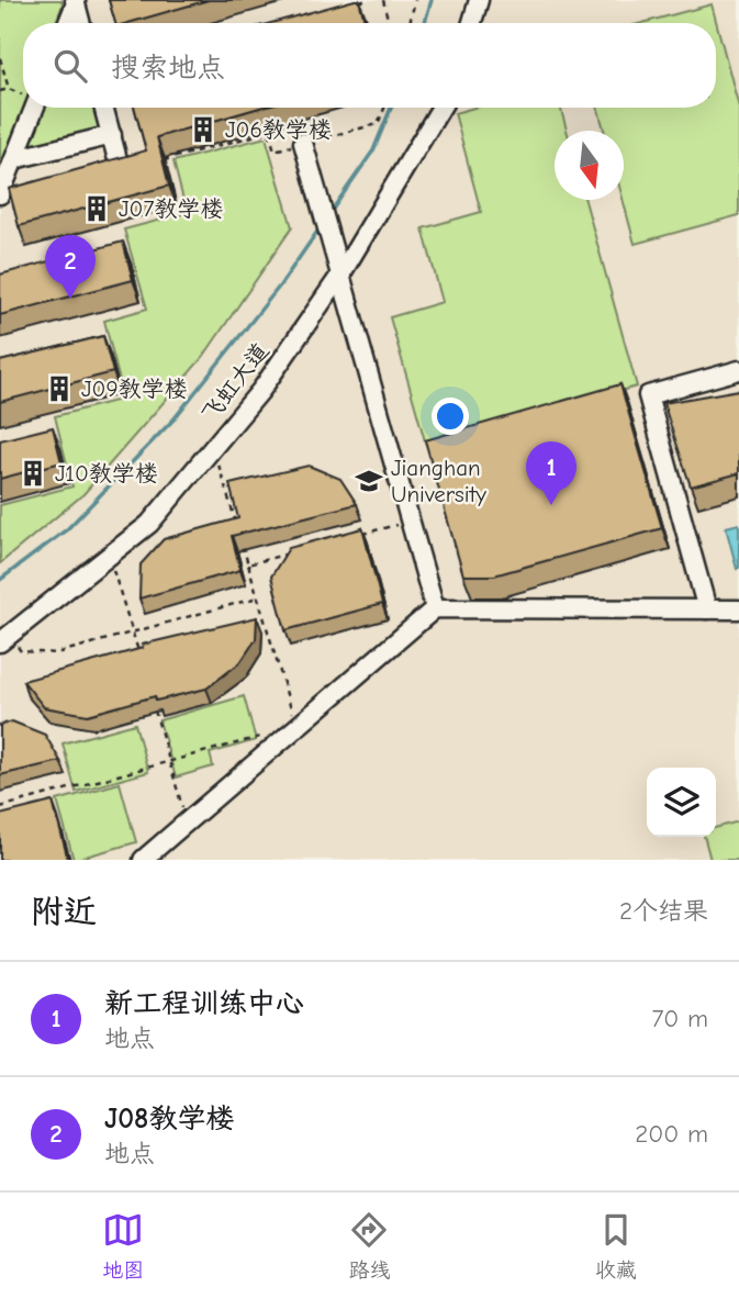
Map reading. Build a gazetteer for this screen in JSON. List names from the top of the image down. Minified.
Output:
{"streets":{"lane":["飞虹大道"]},"places":{"building":["J06教学楼","J07教学楼","J09教学楼","J10教学楼"],"school or university":["Jianghan University"]},"north":"bottom","page":{"search":"搜索地点","pins":["2","1"],"heading":["附近","2个结果"],"list":[{"mark":"1","name":"新工程训练中心","note":"地点","value":"70 m"},{"mark":"2","name":"J08教学楼","note":"地点","value":"200 m"}],"nav":["地图","路线","收藏"]}}
